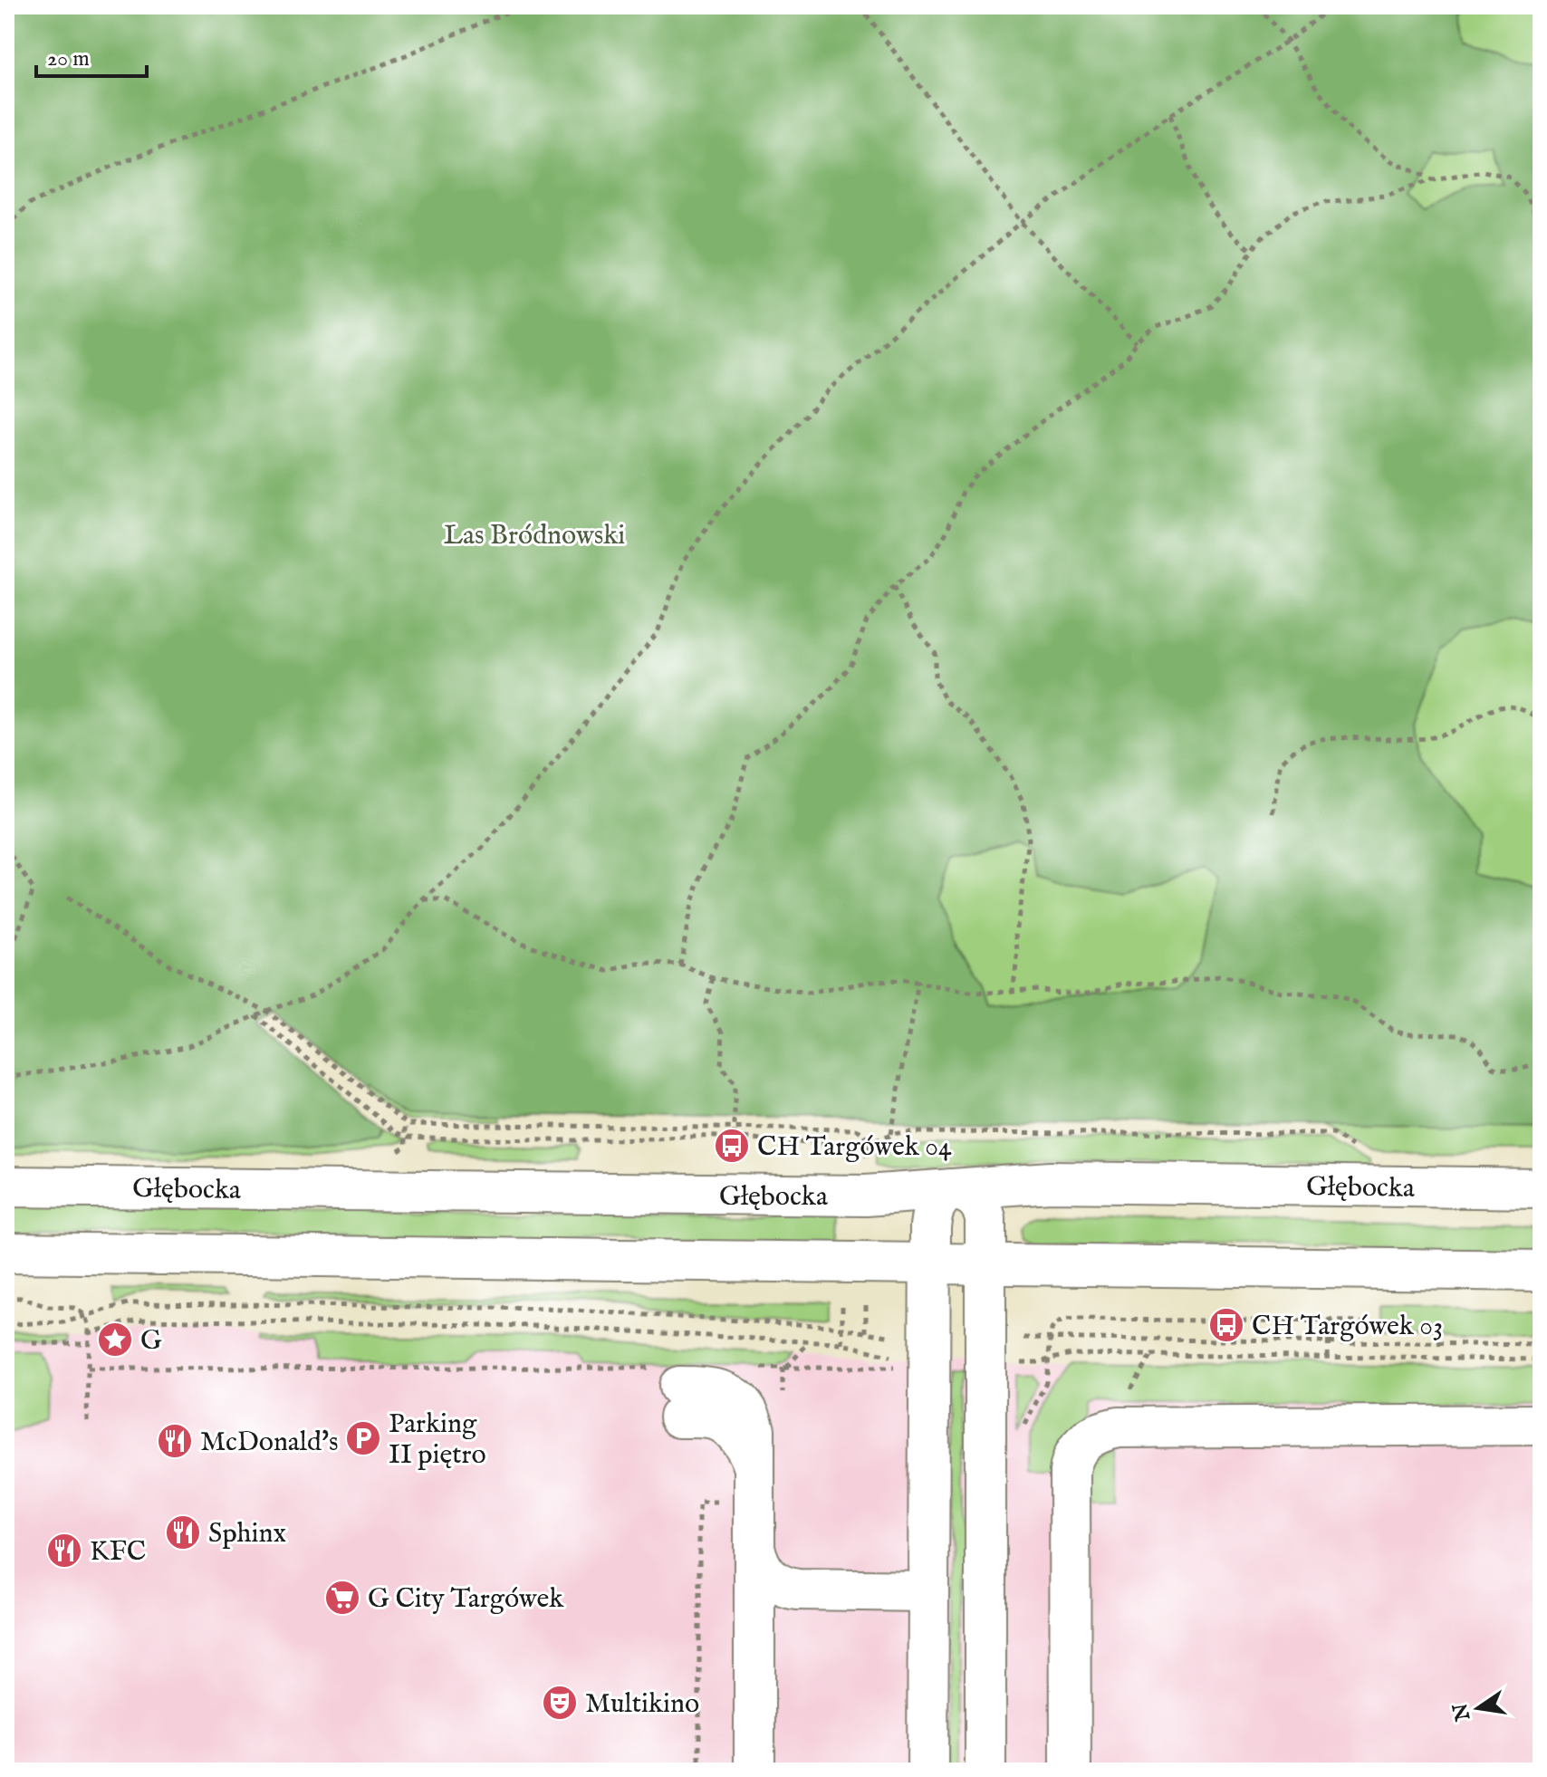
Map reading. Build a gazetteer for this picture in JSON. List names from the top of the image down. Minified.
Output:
{"streets":{"street":["Głębocka"]},"parks":["Las Bródnowski"],"places":{"bus stop":["CH Targówek 04","CH Targówek 03"],"place":["G"],"parking":["Parking II piętro"],"restaurant":["McDonald's","Sphinx","KFC"],"supermarket":["G City Targówek"],"theatre":["Multikino"]},"scale_bar":"20 m","north":"left"}
